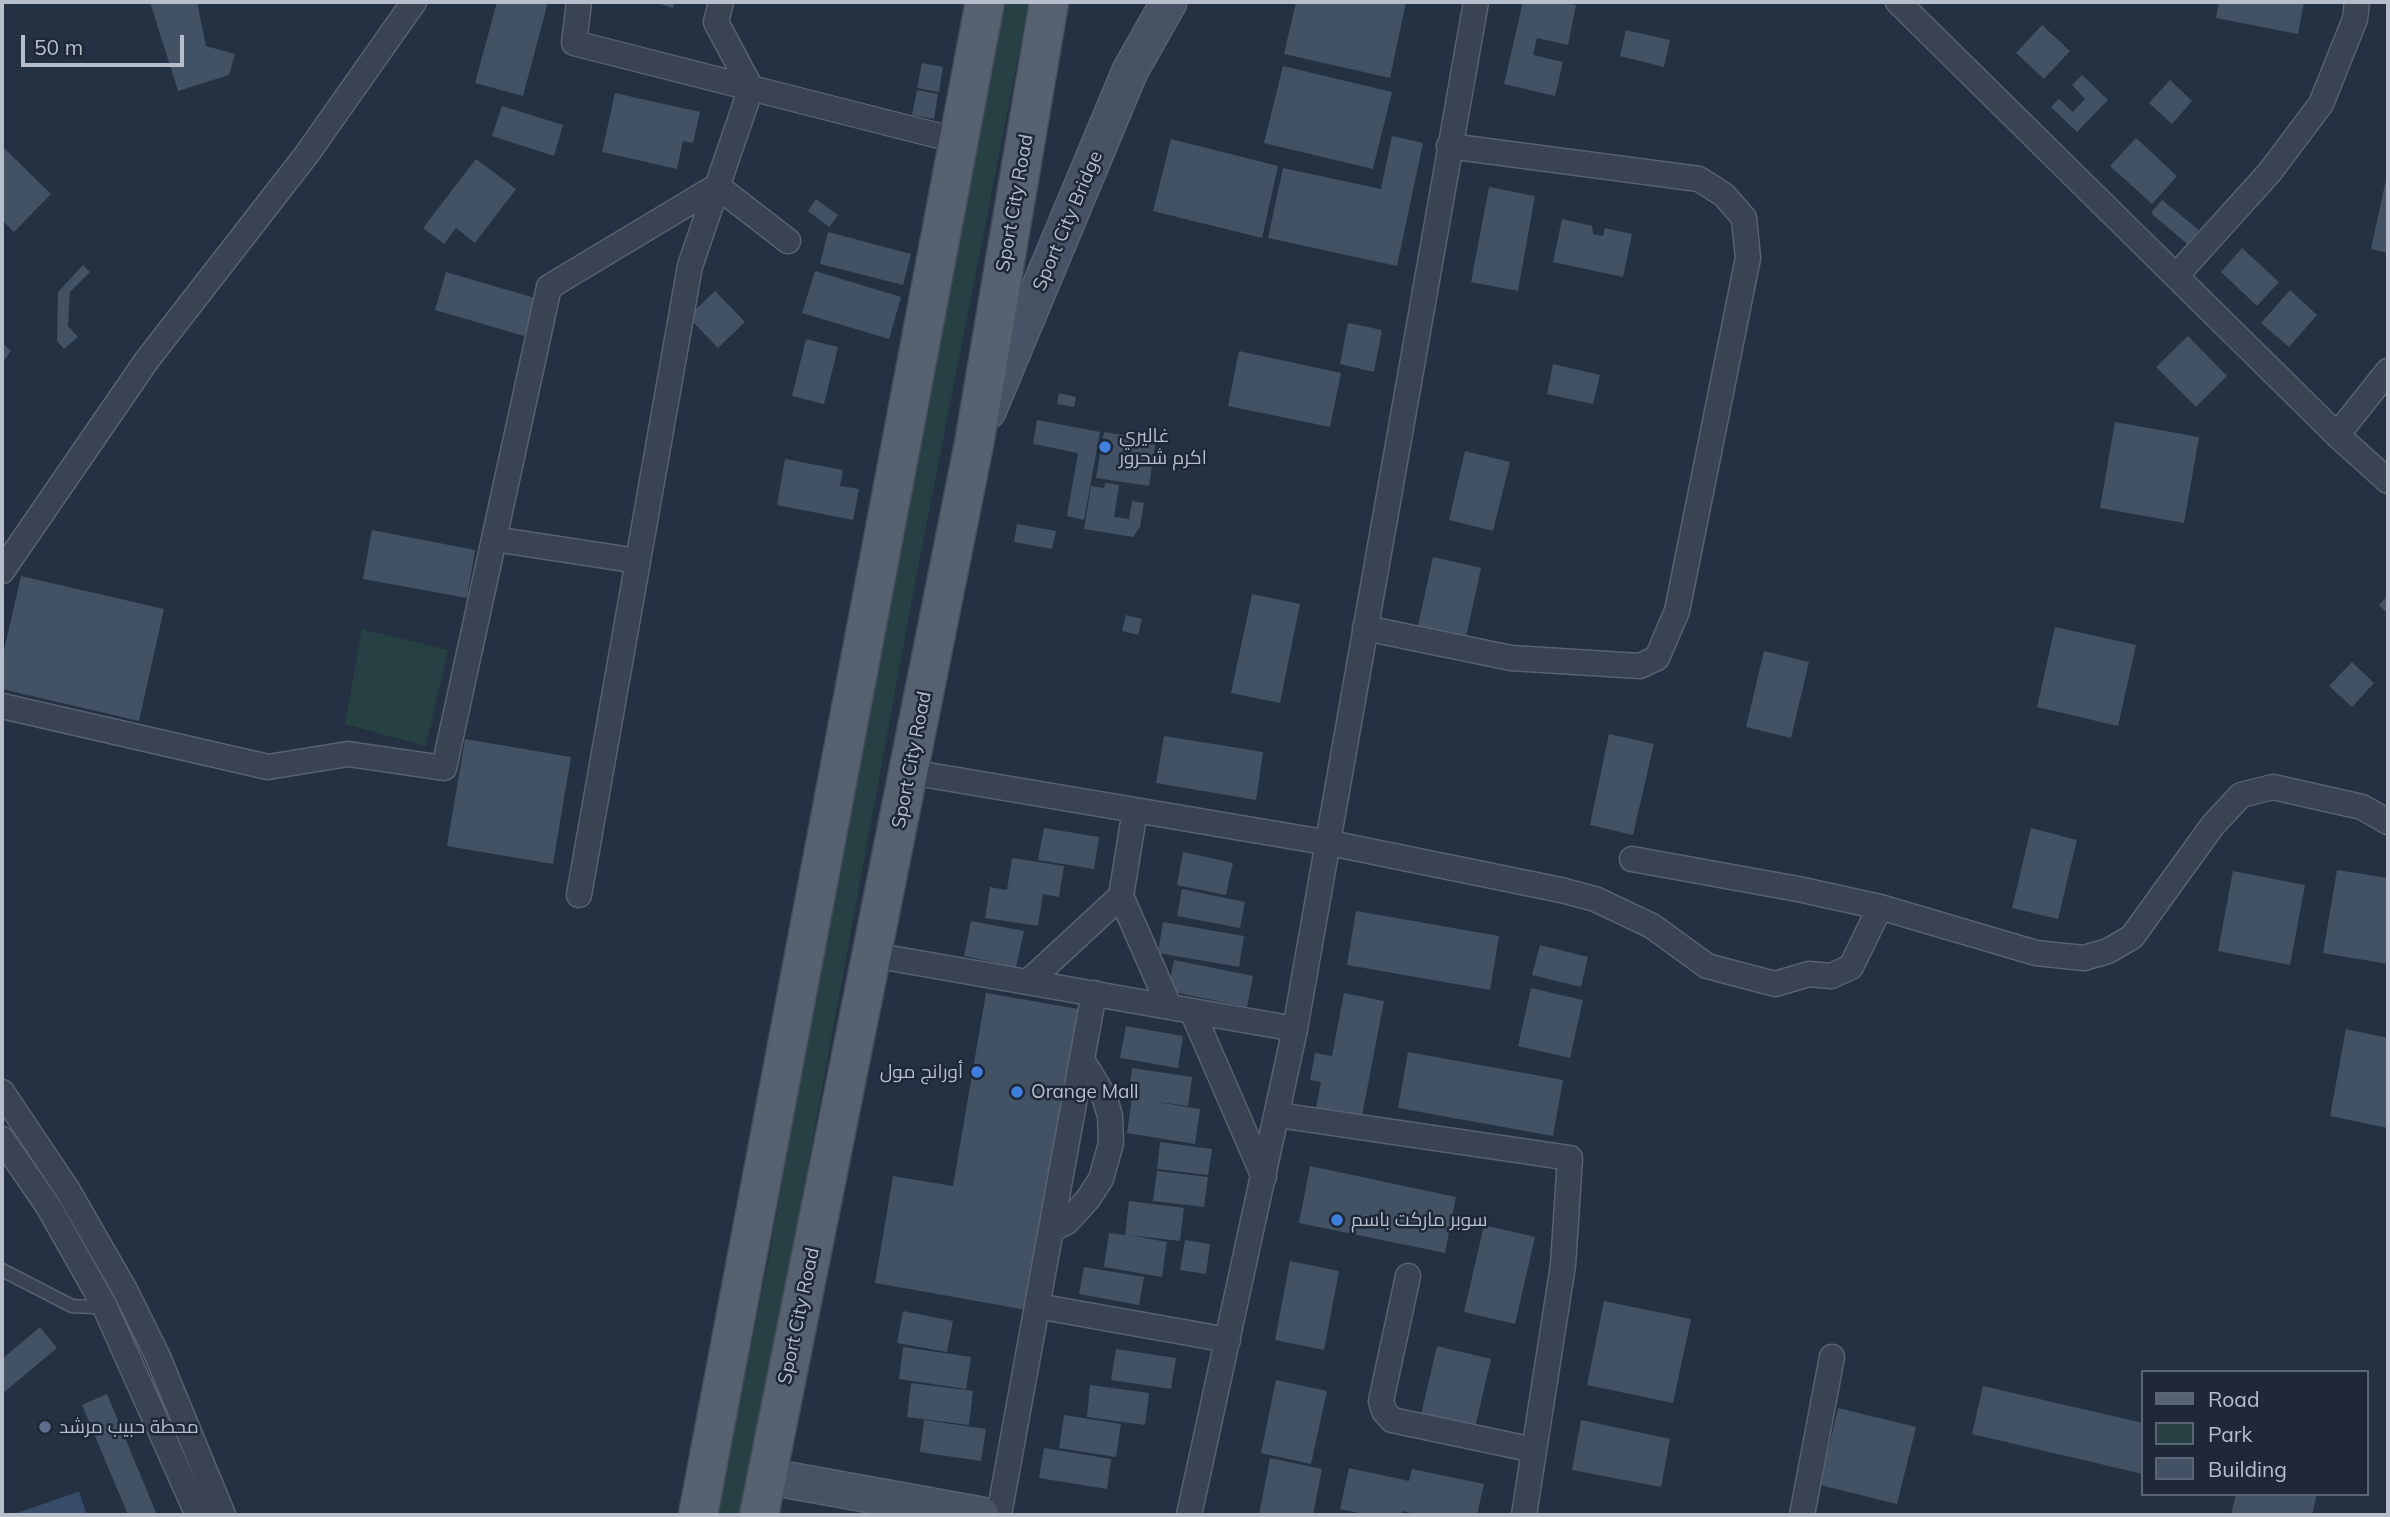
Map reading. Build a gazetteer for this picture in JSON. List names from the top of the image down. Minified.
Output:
{"streets":{"main road":["Sport City Road","Sport City Bridge"]},"crossings":[["Sport City Road","Sport City Bridge"]],"places":["غاليري اكرم شحرور","أورانج مول","Orange Mall","سوبر ماركت باسم","محطة حبيب مرشد"],"legend":["Road","Park","Building"],"scale_bar":"50 m"}
